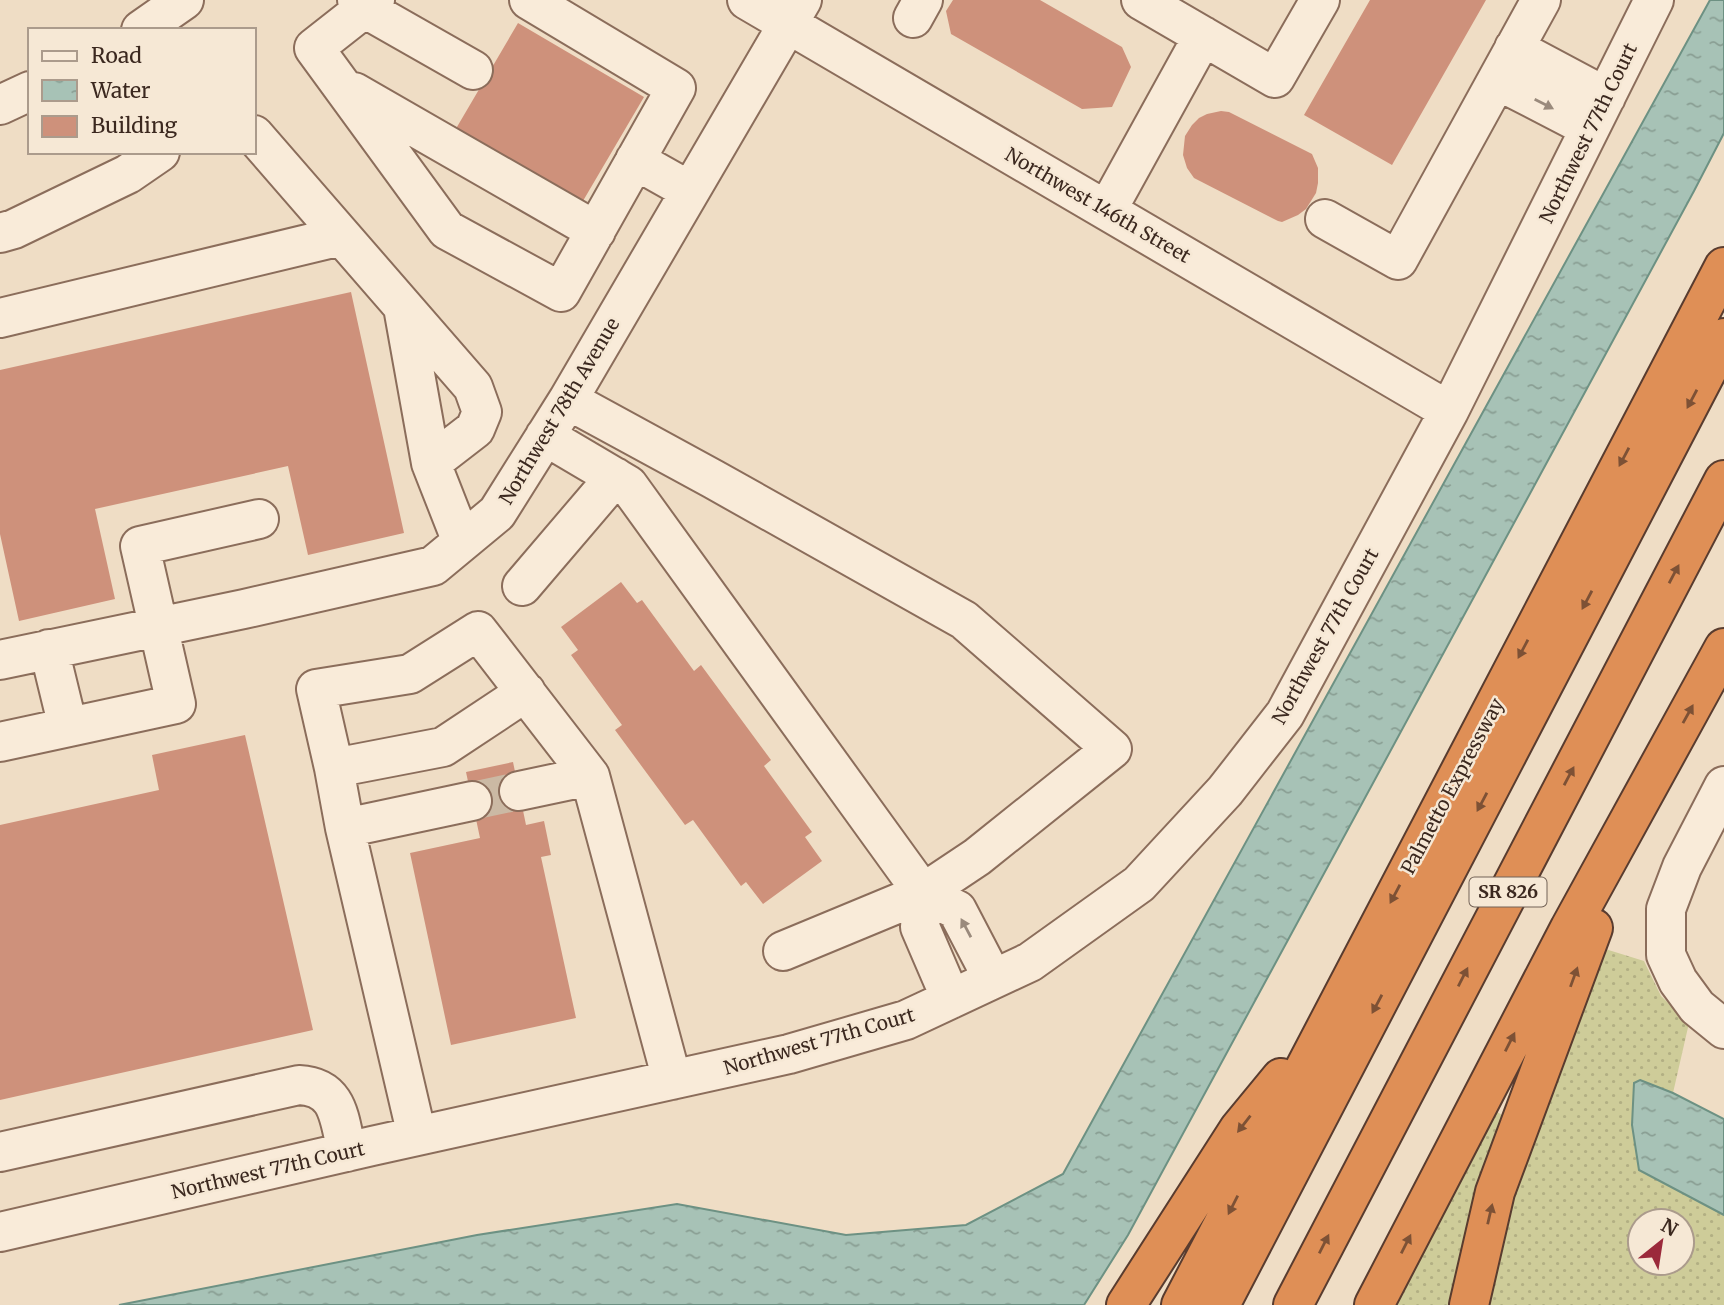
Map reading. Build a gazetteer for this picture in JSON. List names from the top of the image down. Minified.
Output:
{"streets":{"highway":["Palmetto Expressway","SR 826"],"street":["Northwest 77th Court","Northwest 146th Street","Northwest 78th Avenue"]},"crossings":[["Northwest 77th Court","Northwest 146th Street"],["Northwest 146th Street","Northwest 78th Avenue"]],"legend":["Road","Water","Building"],"north":"top right"}
